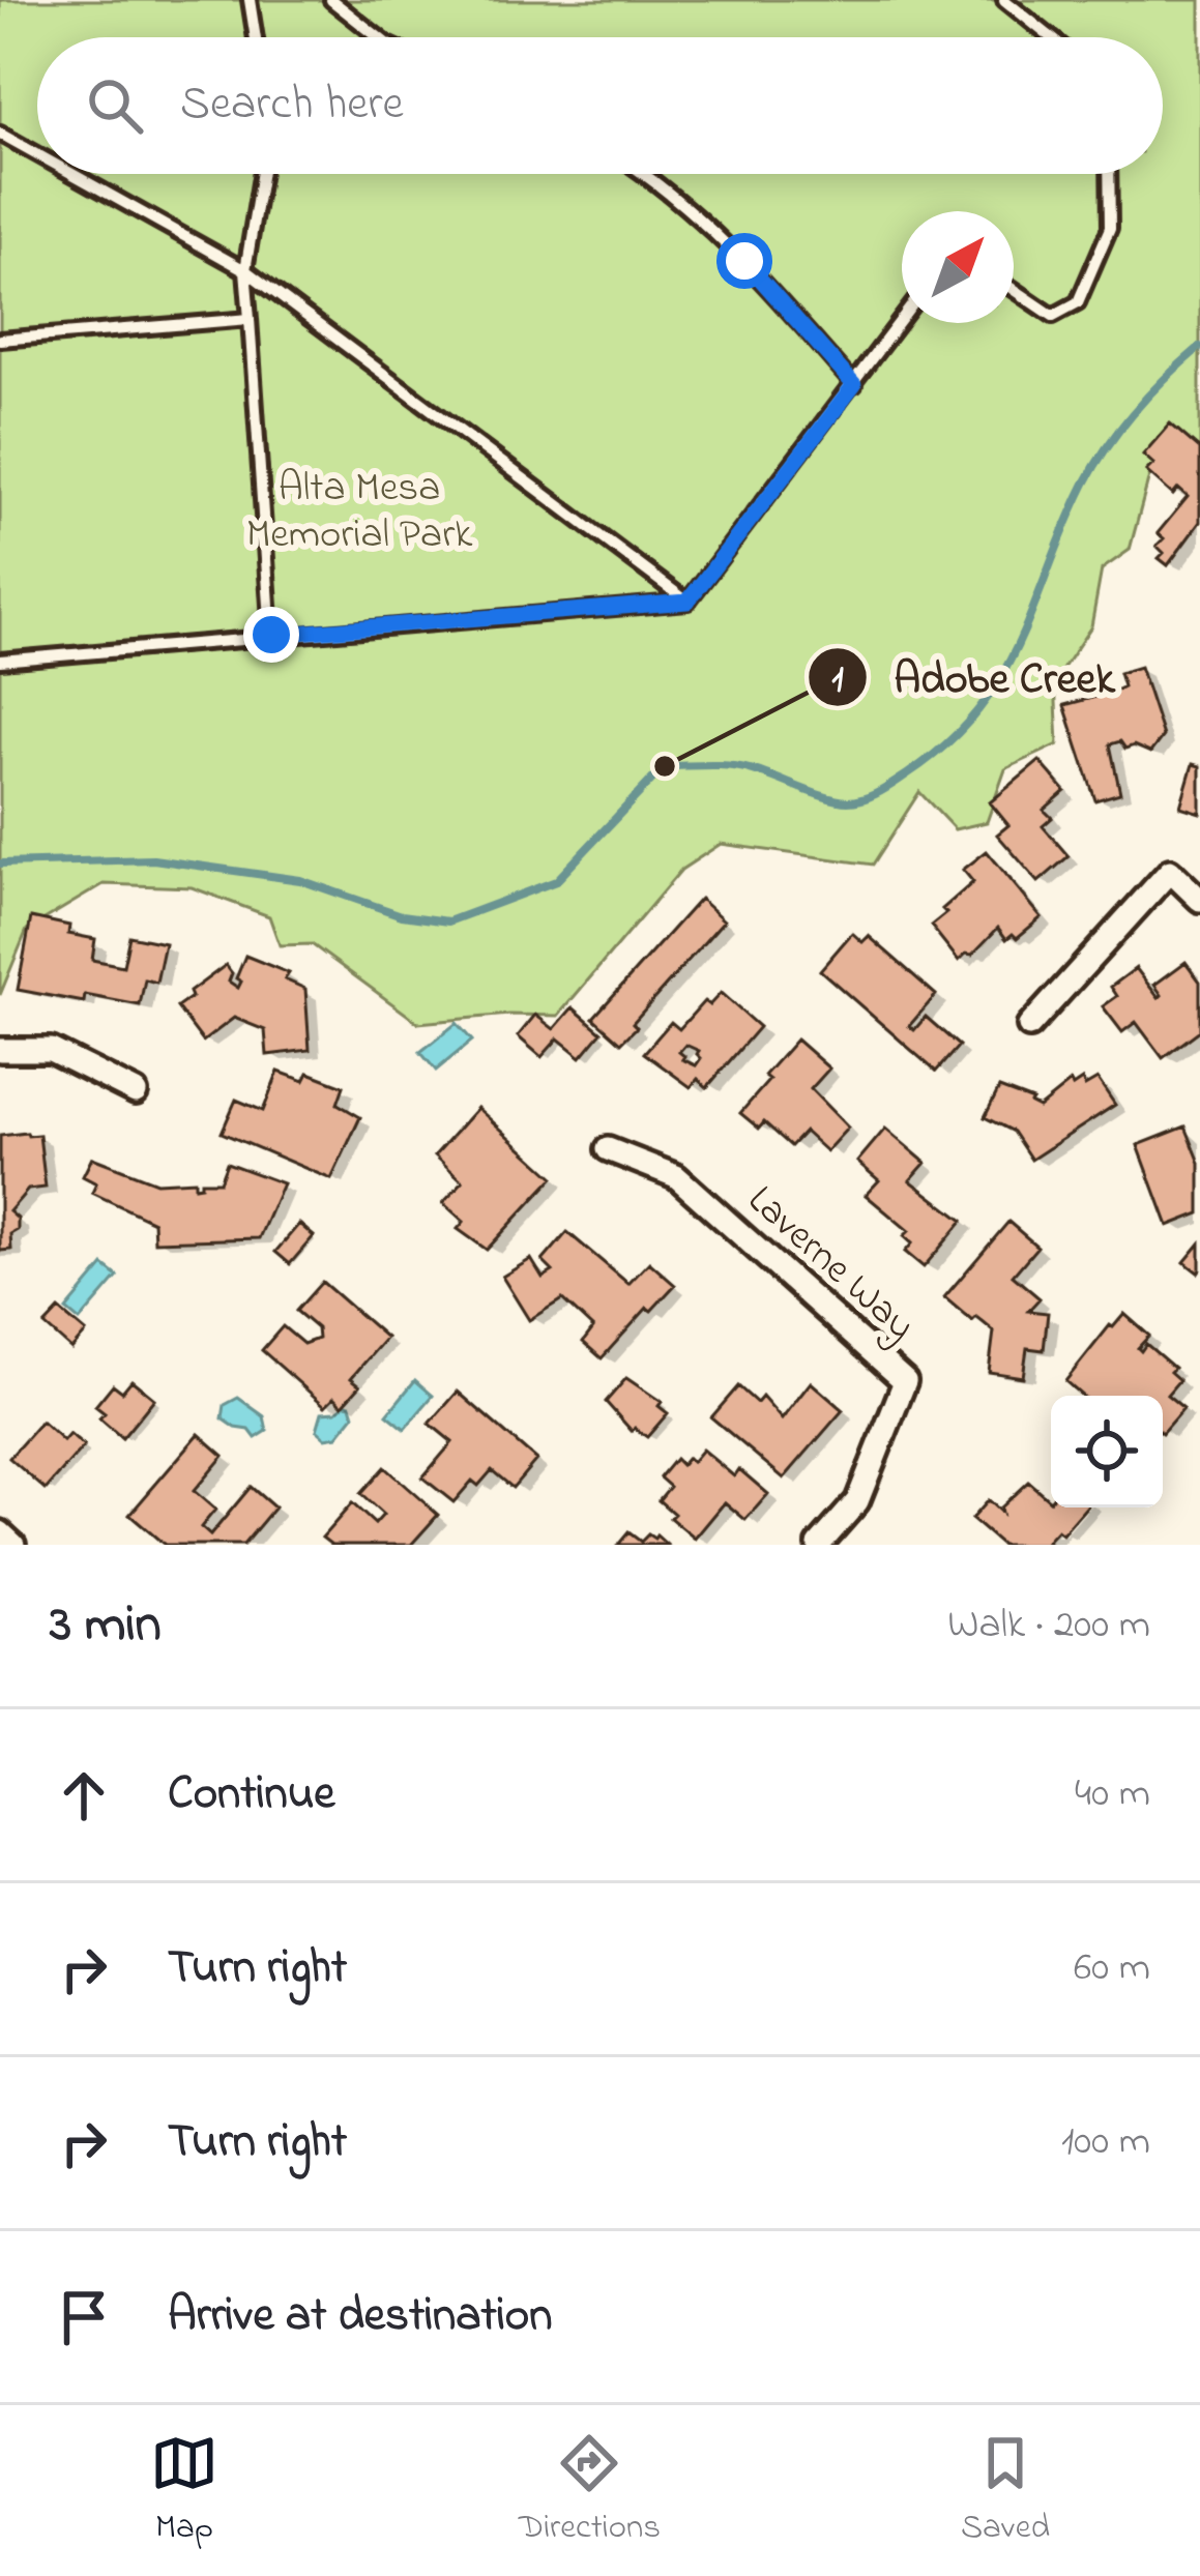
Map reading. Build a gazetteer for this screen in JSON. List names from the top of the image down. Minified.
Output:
{"streets":{"street":["Laverne Way"]},"parks":["Alta Mesa Memorial Park"],"places":["Adobe Creek"],"north":"top right","page":{"search":"Search here","heading":["3 min","Walk · 200 m"],"list":[["Continue","40 m"],["Turn right","60 m"],["Turn right","100 m"],"Arrive at destination"],"nav":["Map","Directions","Saved"]}}
